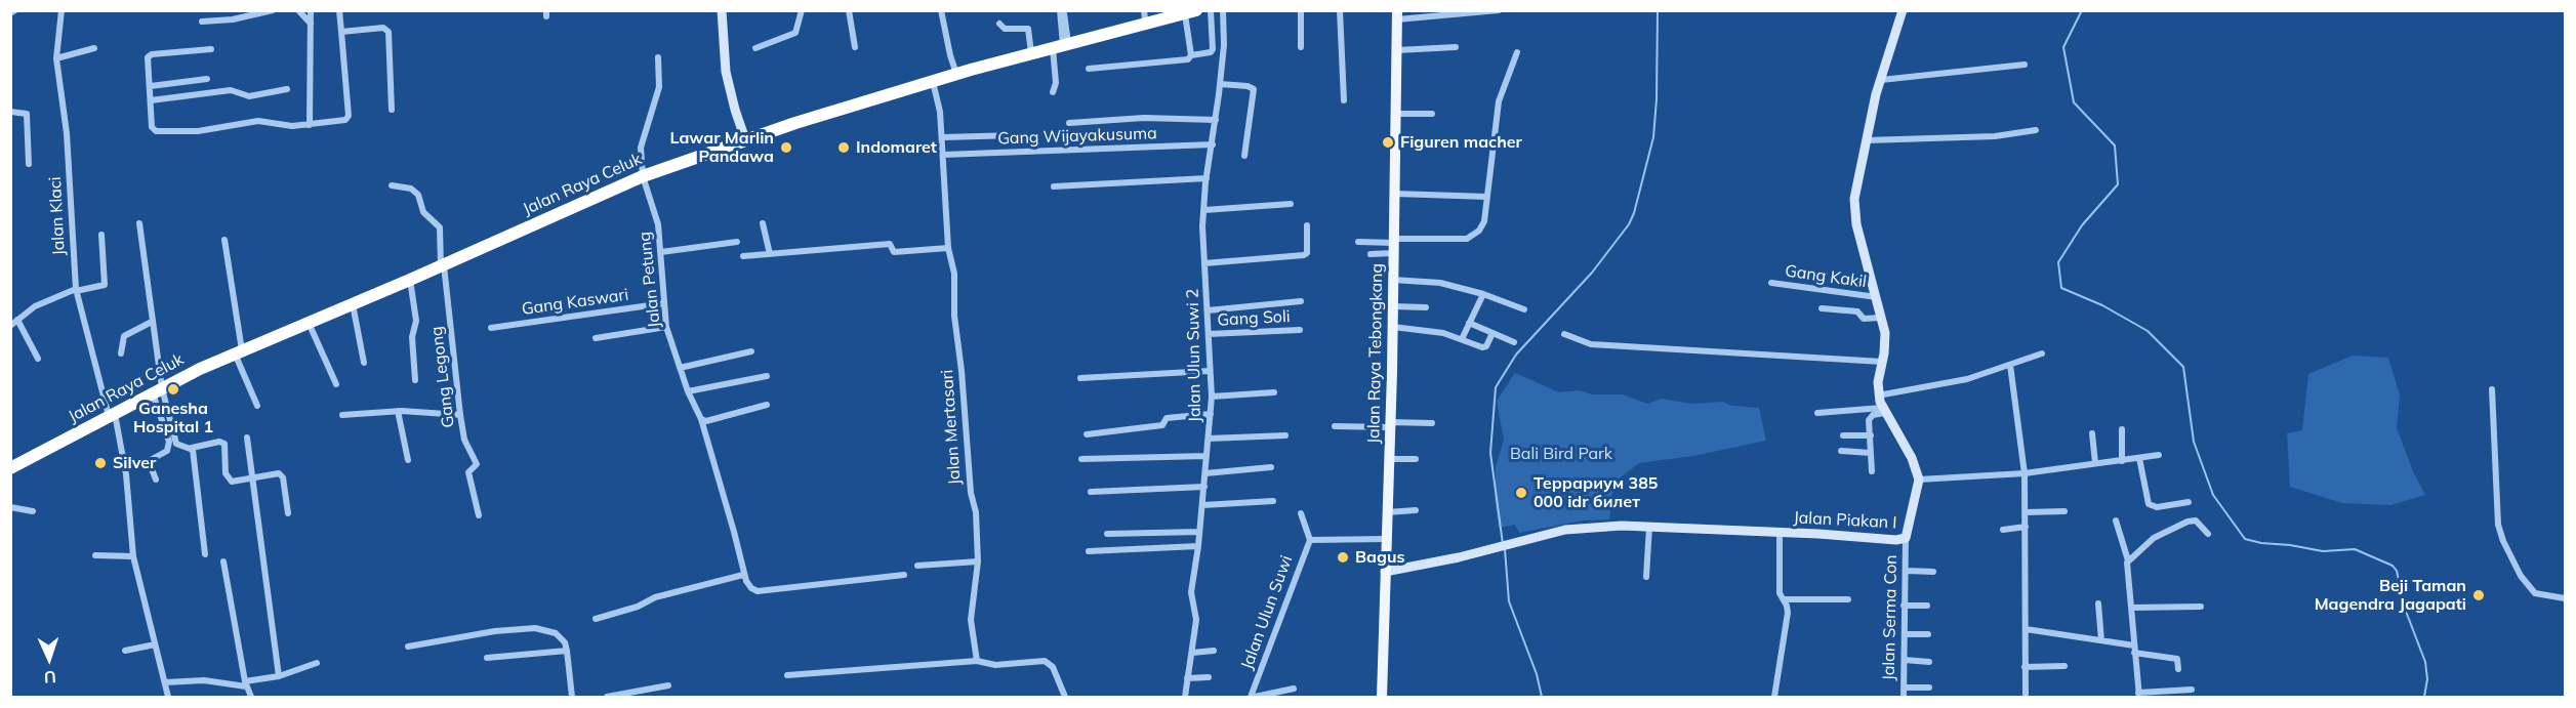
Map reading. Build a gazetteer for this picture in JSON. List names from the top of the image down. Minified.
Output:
{"streets":{"highway":["Jalan Raya Celuk"],"main road":["Jalan Raya Tebongkang"],"street":["Gang Wijayakusuma","Jalan Klaci","Gang Kakil","Jalan Petung","Gang Kaswari","Gang Soli","Jalan Ulun Suwi 2","Gang Legong","Jalan Mertasari","Jalan Piakan I","Jalan Ulun Suwi","Jalan Serma Con"]},"crossings":[["Gang Wijayakusuma","Jalan Ulun Suwi 2"],["Gang Wijayakusuma","Jalan Mertasari"],["Jalan Raya Celuk","Jalan Klaci"],["Jalan Raya Celuk","Jalan Petung"],["Jalan Raya Celuk","Gang Legong"],["Jalan Raya Celuk","Jalan Mertasari"],["Jalan Petung","Gang Kaswari"],["Gang Soli","Jalan Ulun Suwi 2"],["Jalan Raya Tebongkang","Jalan Piakan I"],["Jalan Raya Tebongkang","Jalan Ulun Suwi"],["Jalan Piakan I","Jalan Serma Con"]],"parks":["Bali Bird Park"],"places":["Figuren macher","Lawar Marlin Pandawa","Indomaret","Ganesha Hospital 1","Silver","Террариум 385 000 idr билет","Bagus","Beji Taman Magendra Jagapati"],"north":"bottom"}
